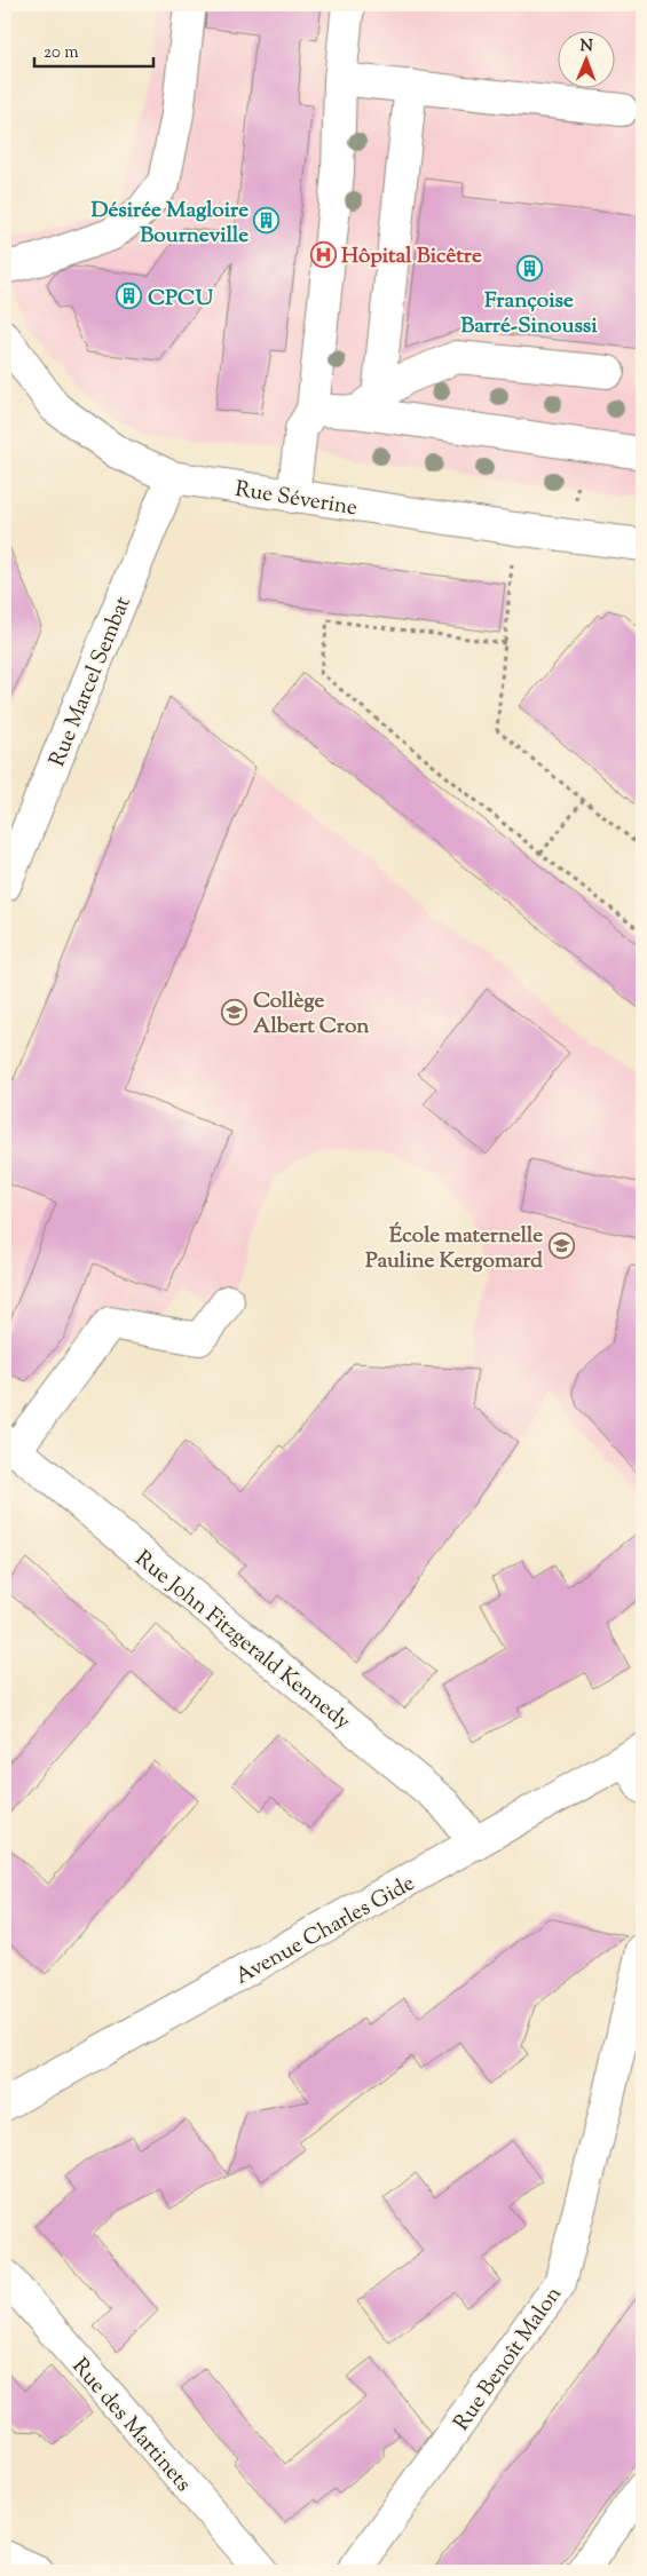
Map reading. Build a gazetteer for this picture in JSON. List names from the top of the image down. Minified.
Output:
{"streets":{"street":["Rue Séverine","Rue Marcel Sembat","Rue John Fitzgerald Kennedy","Avenue Charles Gide","Rue Benoît Malon","Rue des Martinets"]},"crossings":[["Rue Séverine","Rue Marcel Sembat"],["Rue John Fitzgerald Kennedy","Avenue Charles Gide"]],"places":{"building":["Désirée Magloire Bourneville","Françoise Barré-Sinoussi","CPCU"],"hospital":["Hôpital Bicêtre"],"school or university":["Collège Albert Cron","École maternelle Pauline Kergomard"]},"scale_bar":"20 m","north":"top"}
